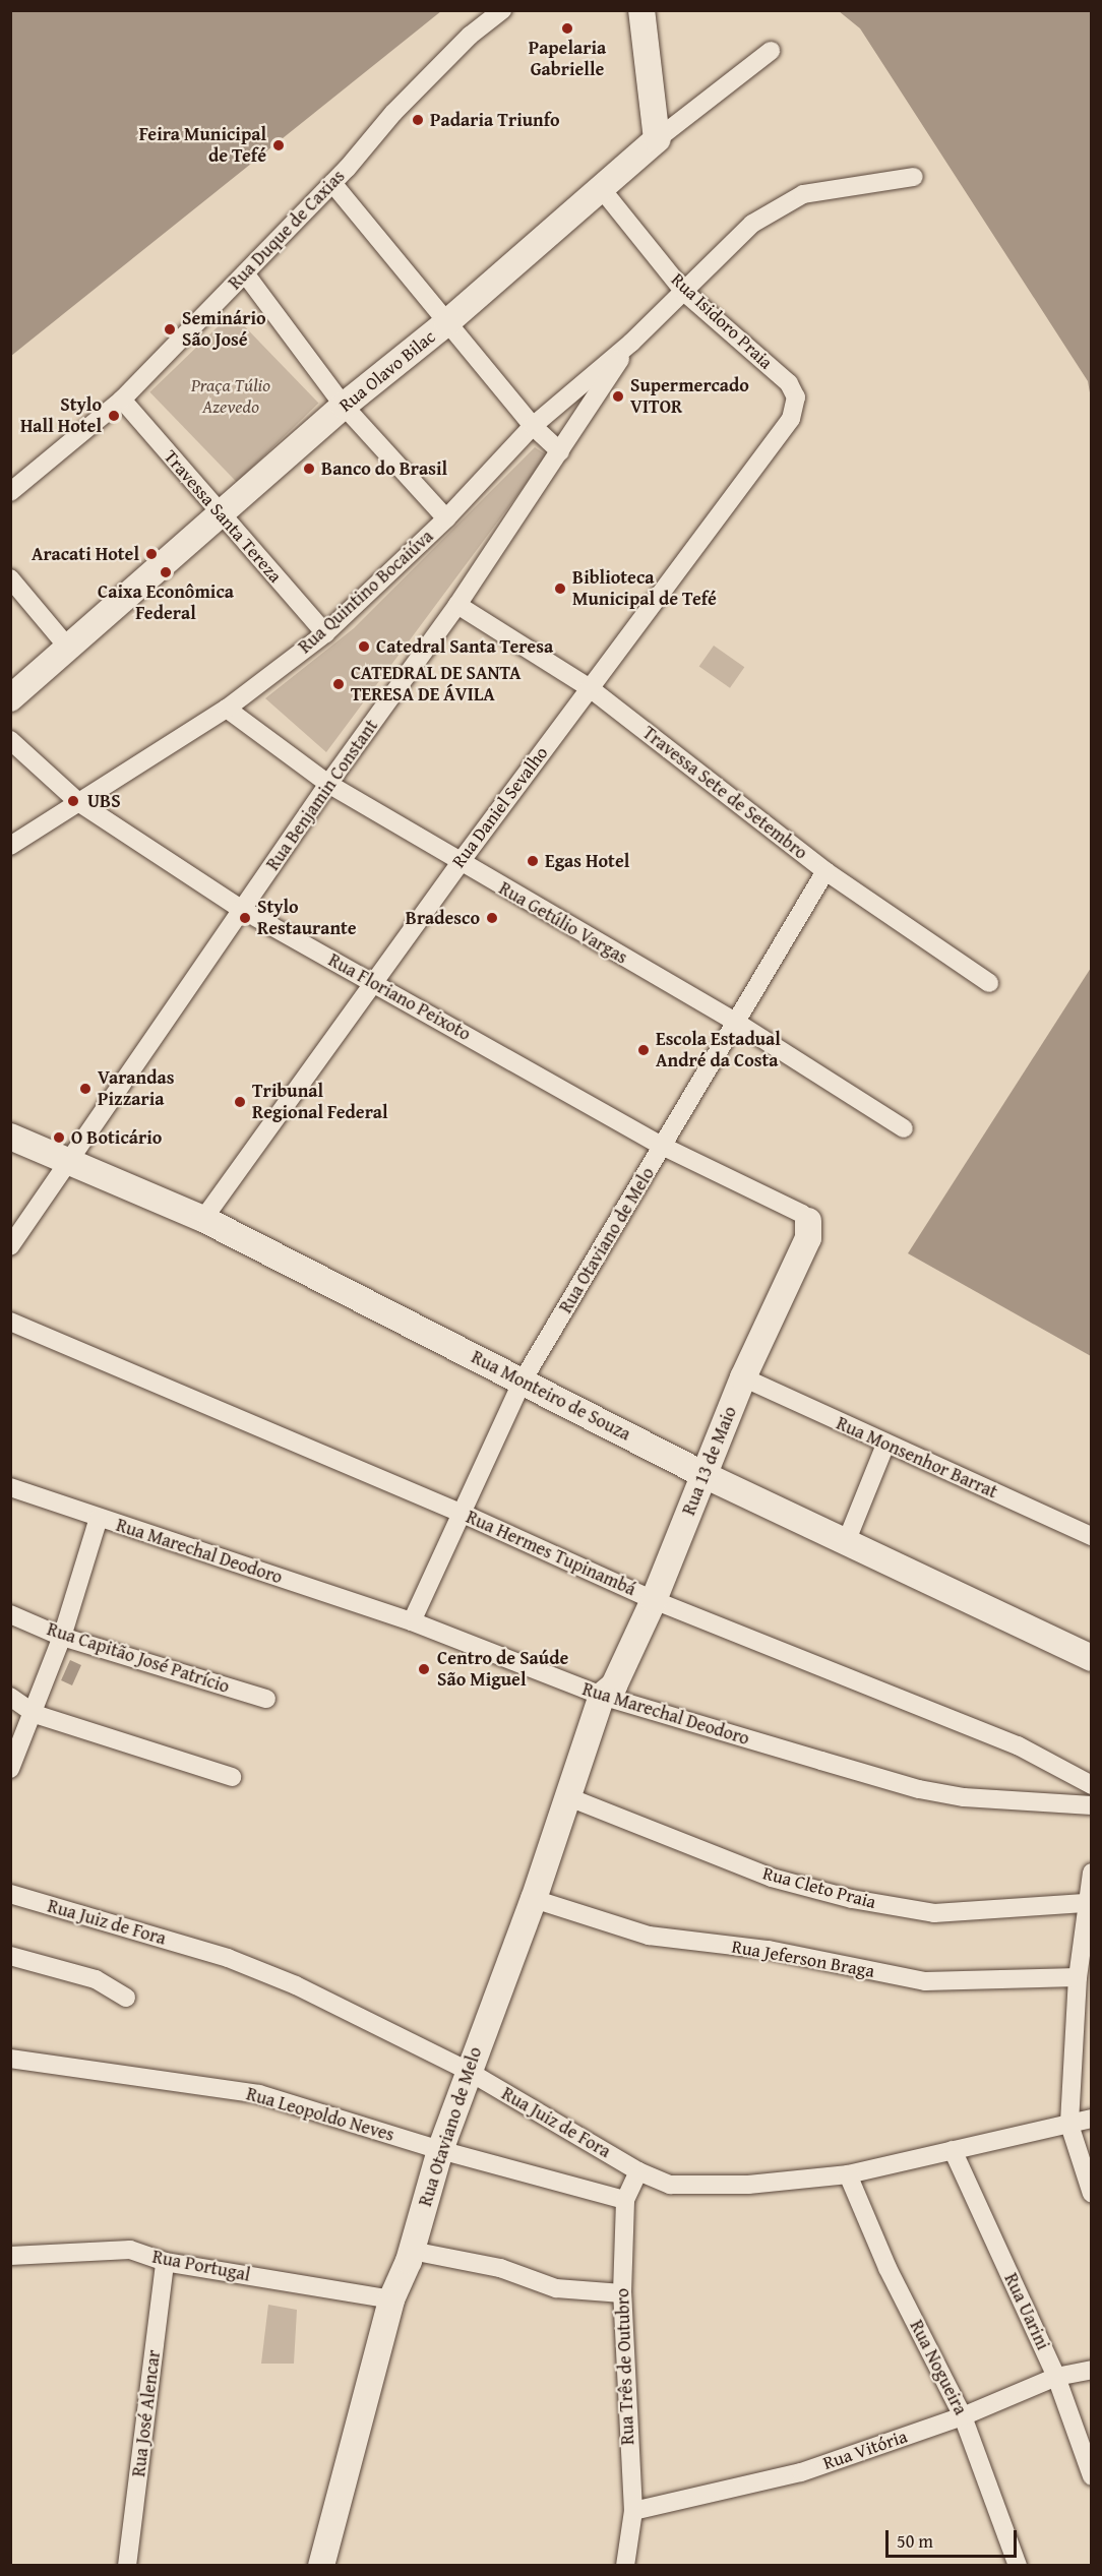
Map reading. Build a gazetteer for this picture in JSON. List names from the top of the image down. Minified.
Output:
{"streets":{"street":["Rua Duque de Caxias","Rua Isidoro Praia","Rua Olavo Bilac","Travessa Santa Tereza","Rua Quintino Bocaiúva","Travessa Sete de Setembro","Rua Benjamin Constant","Rua Daniel Sevalho","Rua Getúlio Vargas","Rua Floriano Peixoto","Rua Otaviano de Melo","Rua Monteiro de Souza","Rua Monsenhor Barrat","Rua 13 de Maio","Rua Marechal Deodoro","Rua Hermes Tupinambá","Rua Capitão José Patrício","Rua Cleto Praia","Rua Juiz de Fora","Rua Jeferson Braga","Rua Leopoldo Neves","Rua Portugal","Rua Uarini","Rua Três de Outubro","Rua Nogueira","Rua José Alencar","Rua Vitória"]},"crossings":[["Rua Duque de Caxias","Travessa Santa Tereza"],["Rua Isidoro Praia","Rua Olavo Bilac"],["Rua Isidoro Praia","Rua Quintino Bocaiúva"],["Rua Isidoro Praia","Rua Daniel Sevalho"],["Rua Olavo Bilac","Travessa Santa Tereza"],["Travessa Santa Tereza","Rua Quintino Bocaiúva"],["Rua Quintino Bocaiúva","Rua Benjamin Constant"],["Rua Quintino Bocaiúva","Rua Getúlio Vargas"],["Rua Quintino Bocaiúva","Rua Floriano Peixoto"],["Travessa Sete de Setembro","Rua Benjamin Constant"],["Travessa Sete de Setembro","Rua Daniel Sevalho"],["Travessa Sete de Setembro","Rua Otaviano de Melo"],["Rua Benjamin Constant","Rua Getúlio Vargas"],["Rua Benjamin Constant","Rua Floriano Peixoto"],["Rua Benjamin Constant","Rua Monteiro de Souza"],["Rua Daniel Sevalho","Rua Getúlio Vargas"],["Rua Daniel Sevalho","Rua Floriano Peixoto"],["Rua Daniel Sevalho","Rua Monteiro de Souza"],["Rua Getúlio Vargas","Rua Otaviano de Melo"],["Rua Floriano Peixoto","Rua Otaviano de Melo"],["Rua Floriano Peixoto","Rua 13 de Maio"],["Rua Otaviano de Melo","Rua Monteiro de Souza"],["Rua Otaviano de Melo","Rua 13 de Maio"],["Rua Otaviano de Melo","Rua Marechal Deodoro"],["Rua Otaviano de Melo","Rua Hermes Tupinambá"],["Rua Otaviano de Melo","Rua Cleto Praia"],["Rua Otaviano de Melo","Rua Juiz de Fora"],["Rua Otaviano de Melo","Rua Jeferson Braga"],["Rua Otaviano de Melo","Rua Leopoldo Neves"],["Rua Otaviano de Melo","Rua Portugal"],["Rua Monteiro de Souza","Rua 13 de Maio"],["Rua Monsenhor Barrat","Rua 13 de Maio"],["Rua 13 de Maio","Rua Marechal Deodoro"],["Rua 13 de Maio","Rua Hermes Tupinambá"],["Rua Juiz de Fora","Rua Uarini"],["Rua Juiz de Fora","Rua Três de Outubro"],["Rua Juiz de Fora","Rua Nogueira"],["Rua Leopoldo Neves","Rua Três de Outubro"],["Rua Portugal","Rua José Alencar"],["Rua Uarini","Rua Vitória"],["Rua Três de Outubro","Rua Vitória"],["Rua Nogueira","Rua Vitória"]],"parks":["Praça Túlio Azevedo"],"places":["Papelaria Gabrielle","Padaria Triunfo","Feira Municipal de Tefé","Seminário São José","Supermercado VITOR","Stylo Hall Hotel","Banco do Brasil","Aracati Hotel","Caixa Econômica Federal","Biblioteca Municipal de Tefé","Catedral Santa Teresa","CATEDRAL DE SANTA TERESA DE ÁVILA","UBS","Egas Hotel","Stylo Restaurante","Bradesco","Escola Estadual André da Costa","Varandas Pizzaria","Tribunal Regional Federal","O Boticário","Centro de Saúde São Miguel"],"scale_bar":"50 m"}
